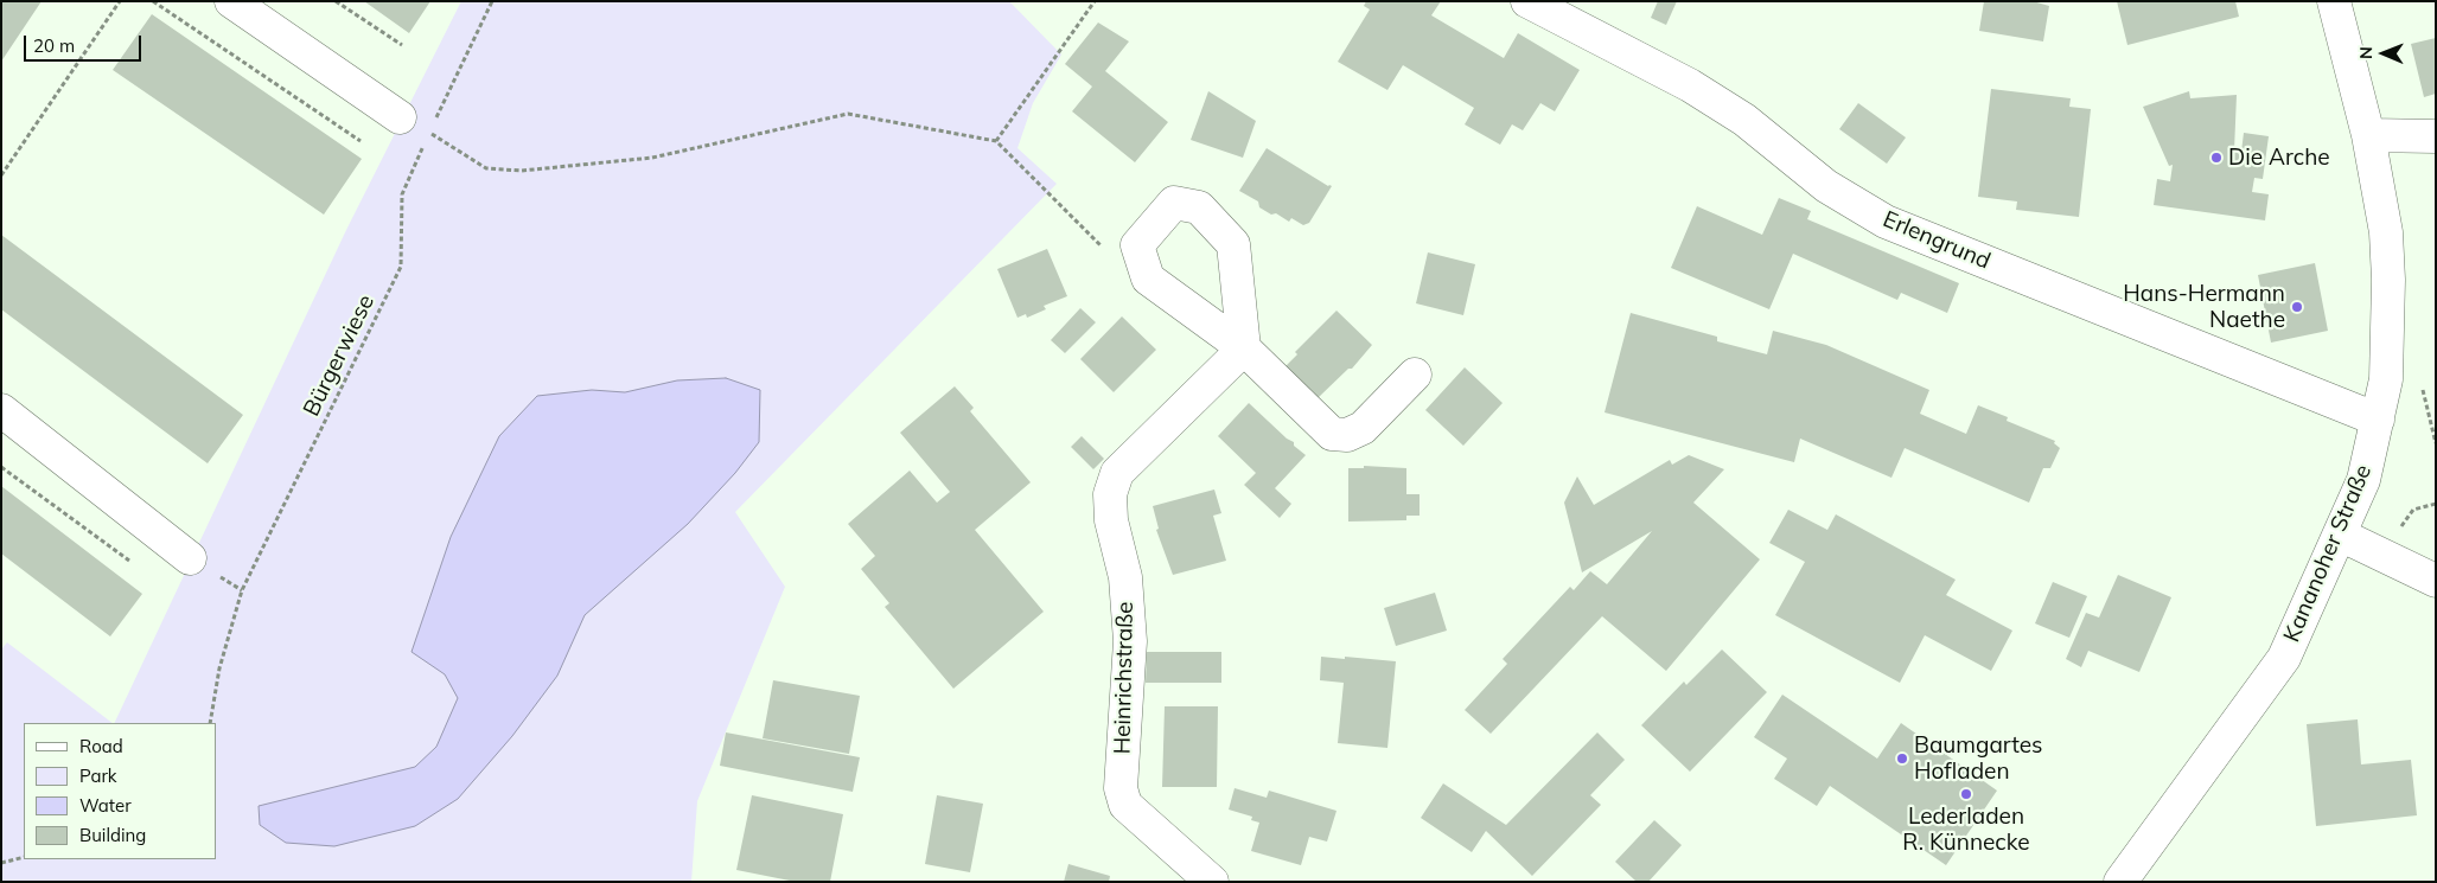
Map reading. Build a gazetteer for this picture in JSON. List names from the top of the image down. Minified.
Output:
{"streets":{"street":["Erlengrund","Kananoher Straße","Heinrichstraße"],"path":["Bürgerwiese"]},"crossings":[["Erlengrund","Kananoher Straße"]],"places":["Die Arche","Hans-Hermann Naethe","Baumgartes Hofladen","Lederladen R. Künnecke"],"legend":["Road","Park","Water","Building"],"scale_bar":"20 m","north":"left"}
